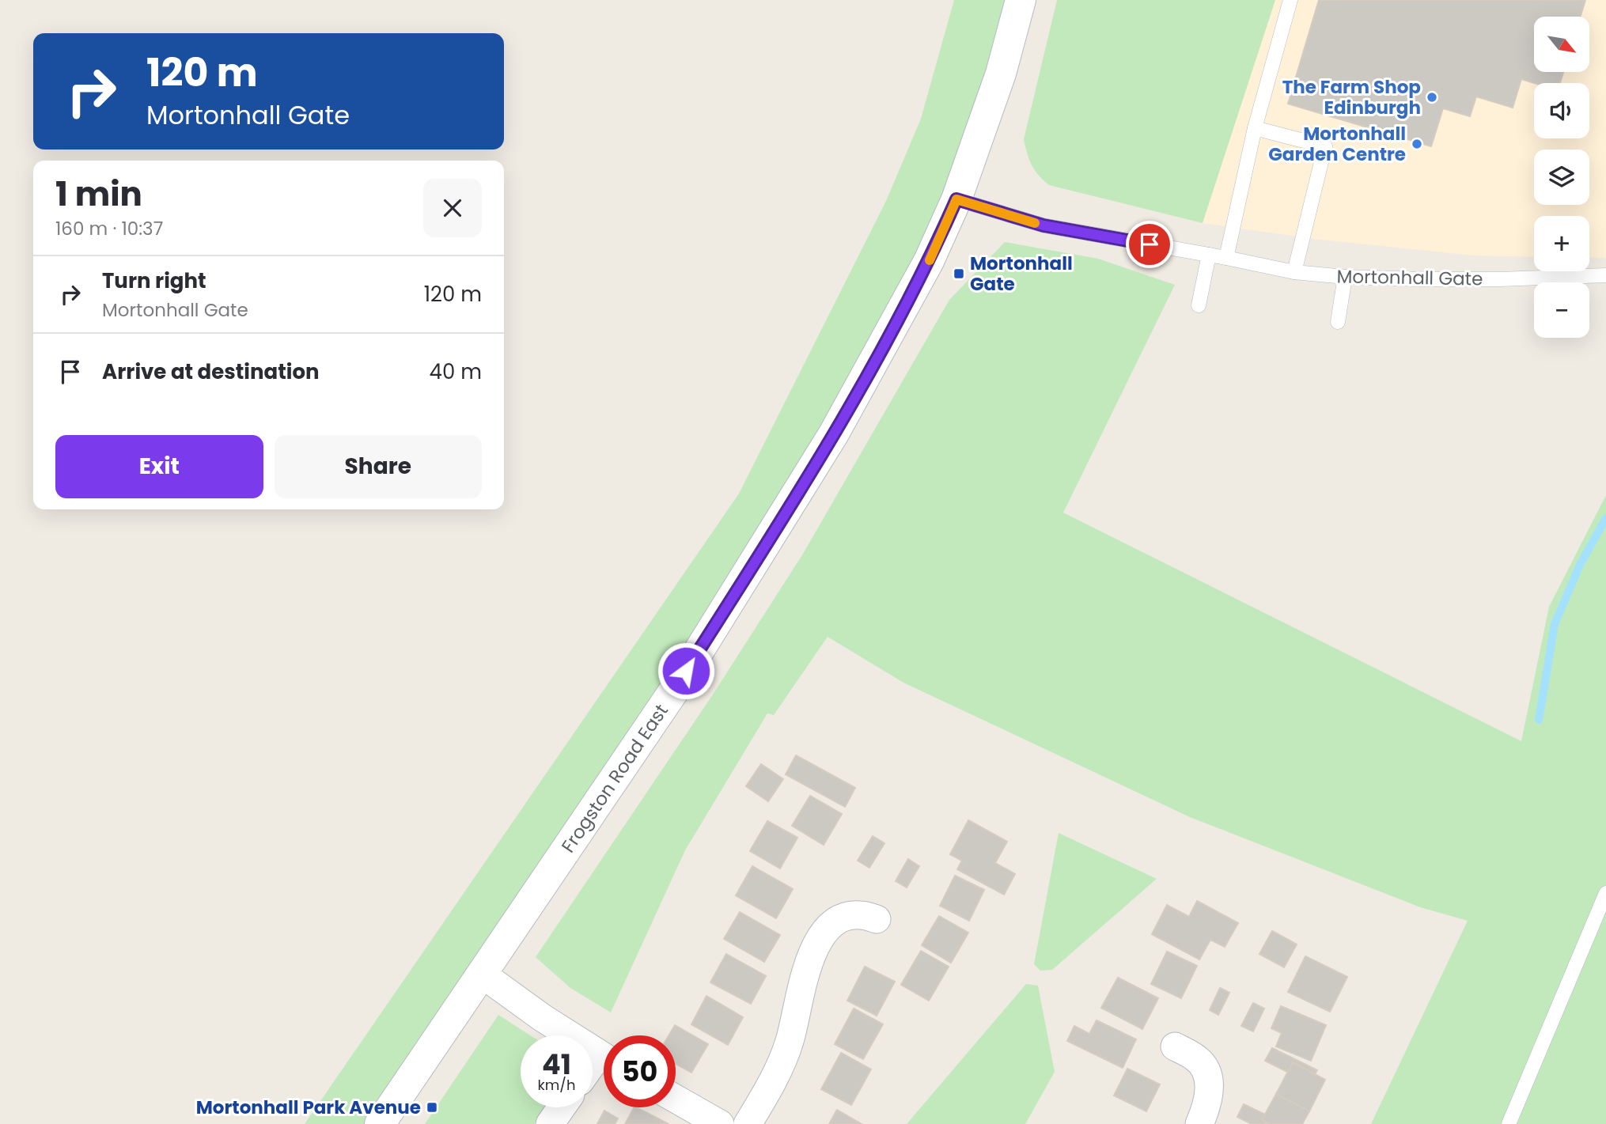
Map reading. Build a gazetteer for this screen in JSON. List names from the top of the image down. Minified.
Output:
{"streets":{"main road":["Frogston Road East"],"lane":["Mortonhall Gate"]},"crossings":[["Mortonhall Gate","Frogston Road East"]],"places":{"other":["The Farm Shop Edinburgh","Mortonhall Garden Centre"],"transit":["Mortonhall Gate","Mortonhall Park Avenue"]},"north":"bottom right","page":{"map_buttons":["+","−"],"turn":["120 m","Mortonhall Gate"],"heading":["1 min","160 m · 10:37"],"list":[{"name":"Turn right","note":"Mortonhall Gate","value":"120 m"},{"name":"Arrive at destination","value":"40 m"}],"buttons":["Exit","Share"],"speed":"41 km/h","limit":"50"}}
